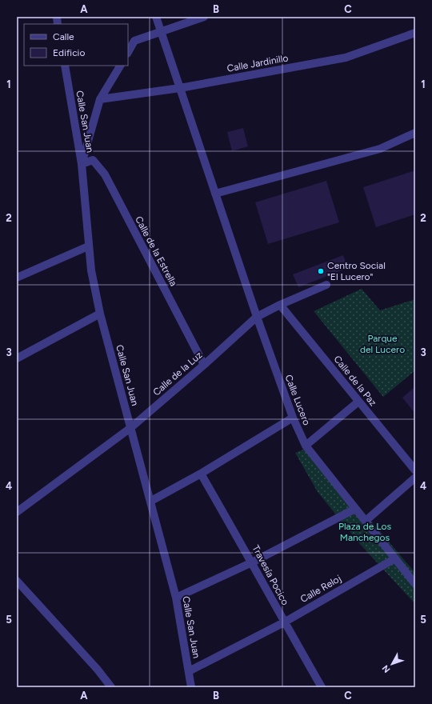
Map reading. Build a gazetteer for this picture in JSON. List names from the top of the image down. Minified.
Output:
{"streets":{"street":["Calle Jardinillo","Calle San Juan","Calle de la Estrella","Calle de la Luz","Calle de la Paz","Calle Lucero","Travesía Pocico","Calle Reloj"]},"crossings":[["Calle Jardinillo","Calle Lucero"],["Calle San Juan","Calle de la Estrella"],["Calle San Juan","Calle de la Luz"],["Calle San Juan","Calle Reloj"],["Calle de la Estrella","Calle de la Luz"],["Calle de la Luz","Calle de la Paz"],["Calle de la Luz","Calle Lucero"],["Calle Lucero","Calle Reloj"],["Travesía Pocico","Calle Reloj"]],"parks":["Parque del Lucero","Plaza de Los Manchegos"],"places":["Centro Social \"El Lucero\""],"legend":["Calle","Edificio"],"north":"bottom left","grid":{"columns":["A","B","C"],"rows":["1","2","3","4","5"]}}
